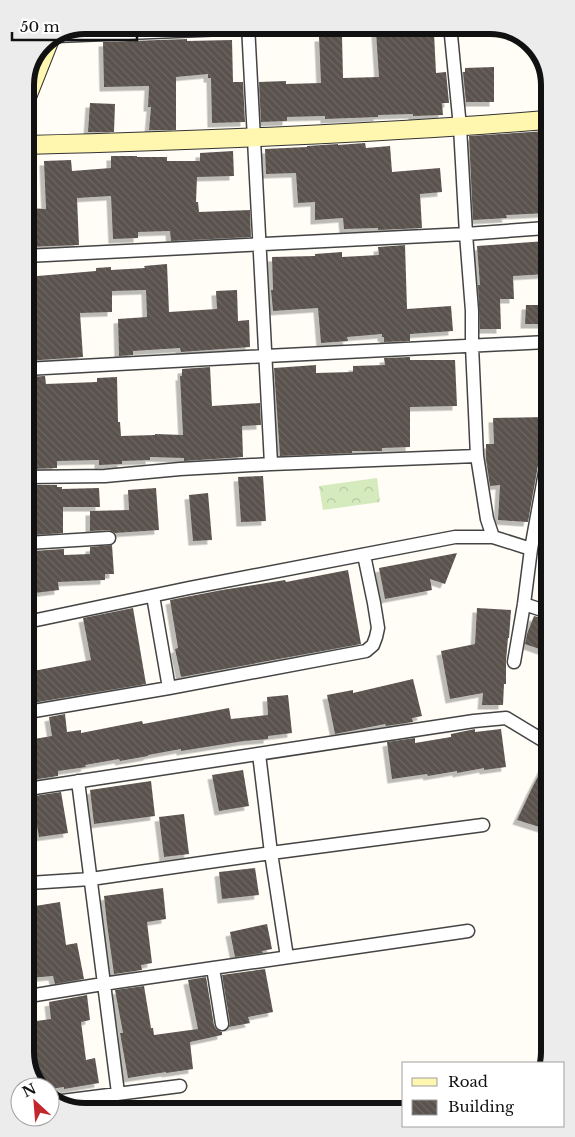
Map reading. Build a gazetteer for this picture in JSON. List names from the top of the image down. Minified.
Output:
{"legend":["Road","Building"],"scale_bar":"50 m","north":"top left"}
